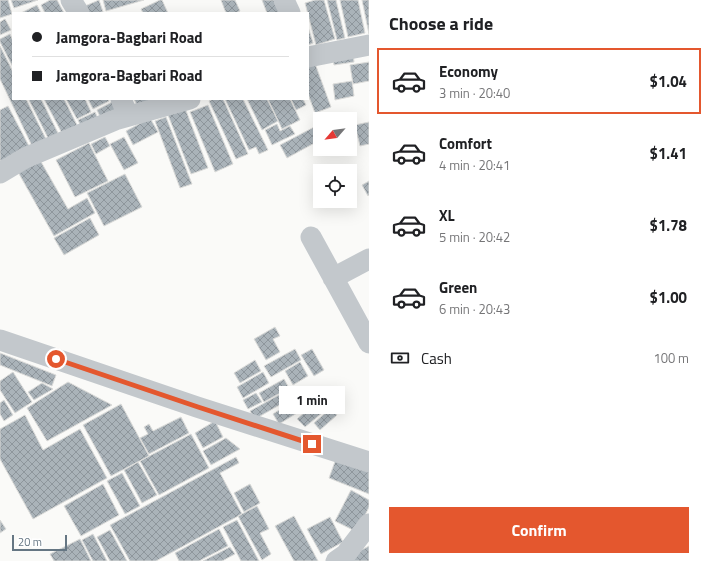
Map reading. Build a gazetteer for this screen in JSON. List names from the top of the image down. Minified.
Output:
{"scale_bar":"20 m","north":"bottom left","page":{"heading":"Choose a ride","banner":["Jamgora-Bagbari Road","Jamgora-Bagbari Road"],"list":[{"name":"Economy","note":"3 min · 20:40","value":"$1.04"},{"name":"Comfort","note":"4 min · 20:41","value":"$1.41"},{"name":"XL","note":"5 min · 20:42","value":"$1.78"},{"name":"Green","note":"6 min · 20:43","value":"$1.00"}],"pay":["Cash","100 m"],"bubble":"1 min","buttons":"Confirm","scale":"20 m"}}
